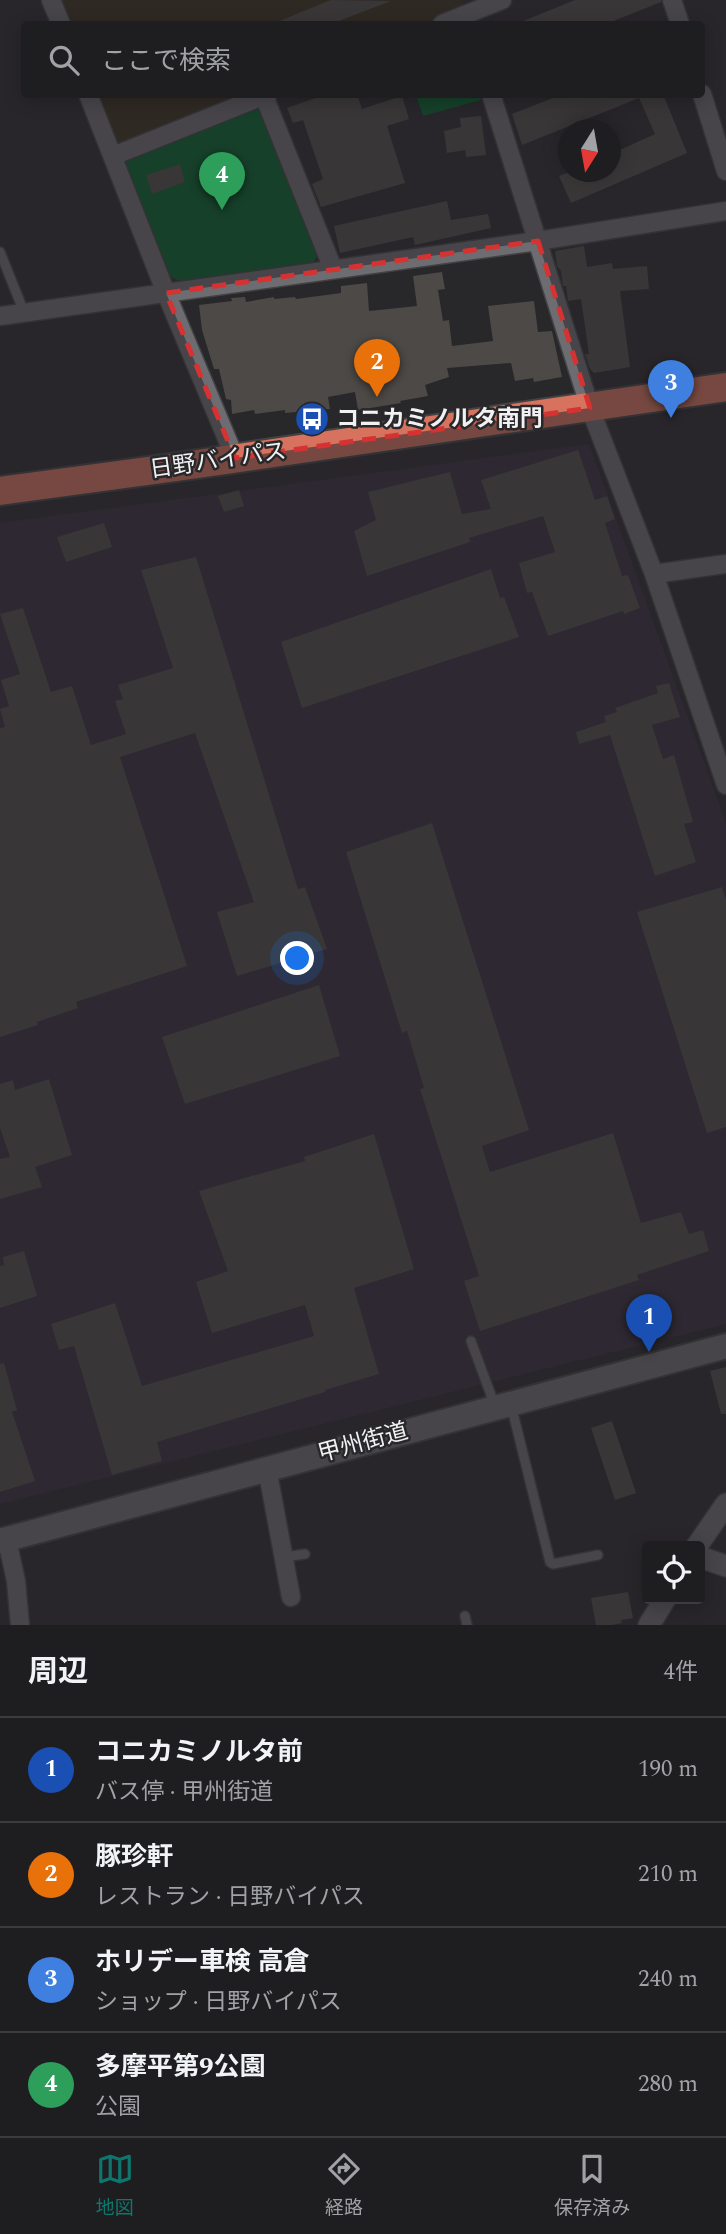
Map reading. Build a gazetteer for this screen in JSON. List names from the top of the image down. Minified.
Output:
{"streets":{"highway":["日野バイパス"],"main road":["甲州街道"]},"places":{"bus stop":["コニカミノルタ南門"]},"north":"bottom","page":{"search":"ここで検索","pins":["4","2","3","1"],"heading":["周辺","4件"],"list":[{"mark":"1","name":"コニカミノルタ前","note":"バス停 · 甲州街道","value":"190 m"},{"mark":"2","name":"豚珍軒","note":"レストラン · 日野バイパス","value":"210 m"},{"mark":"3","name":"ホリデー車検 高倉","note":"ショップ · 日野バイパス","value":"240 m"},{"mark":"4","name":"多摩平第9公園","note":"公園","value":"280 m"}],"nav":["地図","経路","保存済み"]}}
